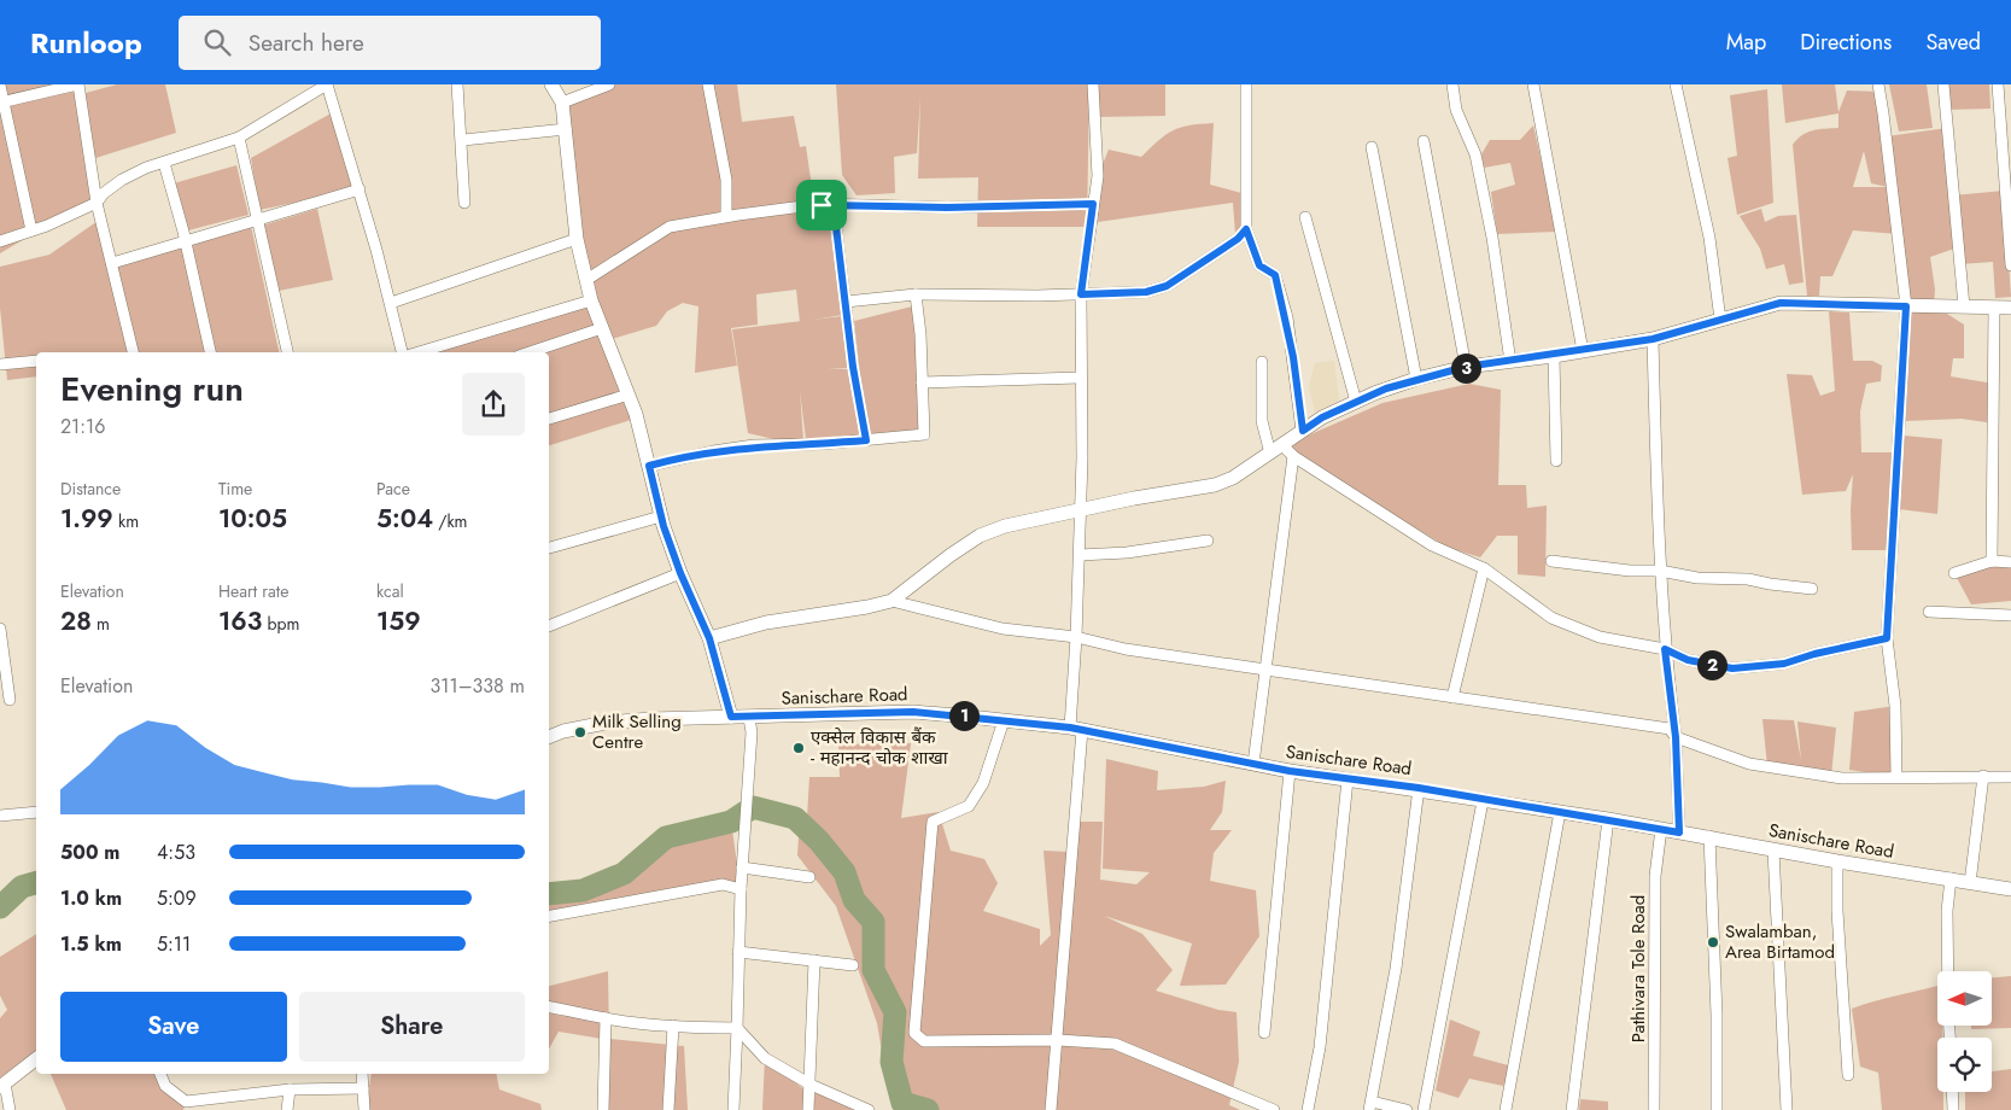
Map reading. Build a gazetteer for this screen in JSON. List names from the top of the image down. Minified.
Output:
{"streets":{"street":["Sanischare Road","Pathivara Tole Road"]},"crossings":[["Sanischare Road","Pathivara Tole Road"]],"places":["Milk Selling Centre","एक्सेल विकास बैंक - महानन्द चोक शाखा","Swalamban, Area Birtamod"],"north":"left","page":{"header":"Runloop","search":"Search here","nav":["Map","Directions","Saved"],"heading":["Evening run","21:16"],"pins":["3","2","1"],"stats":[["Distance","1.99 km"],["Time","10:05"],["Pace","5:04 /km"],["Elevation","28 m"],["Heart rate","163 bpm"],["kcal","159"]],"chart":["Elevation","311–338 m"],"list":[{"name":"500 m","note":"4:53"},{"name":"1.0 km","note":"5:09"},{"name":"1.5 km","note":"5:11"}],"buttons":["Save","Share"]}}
